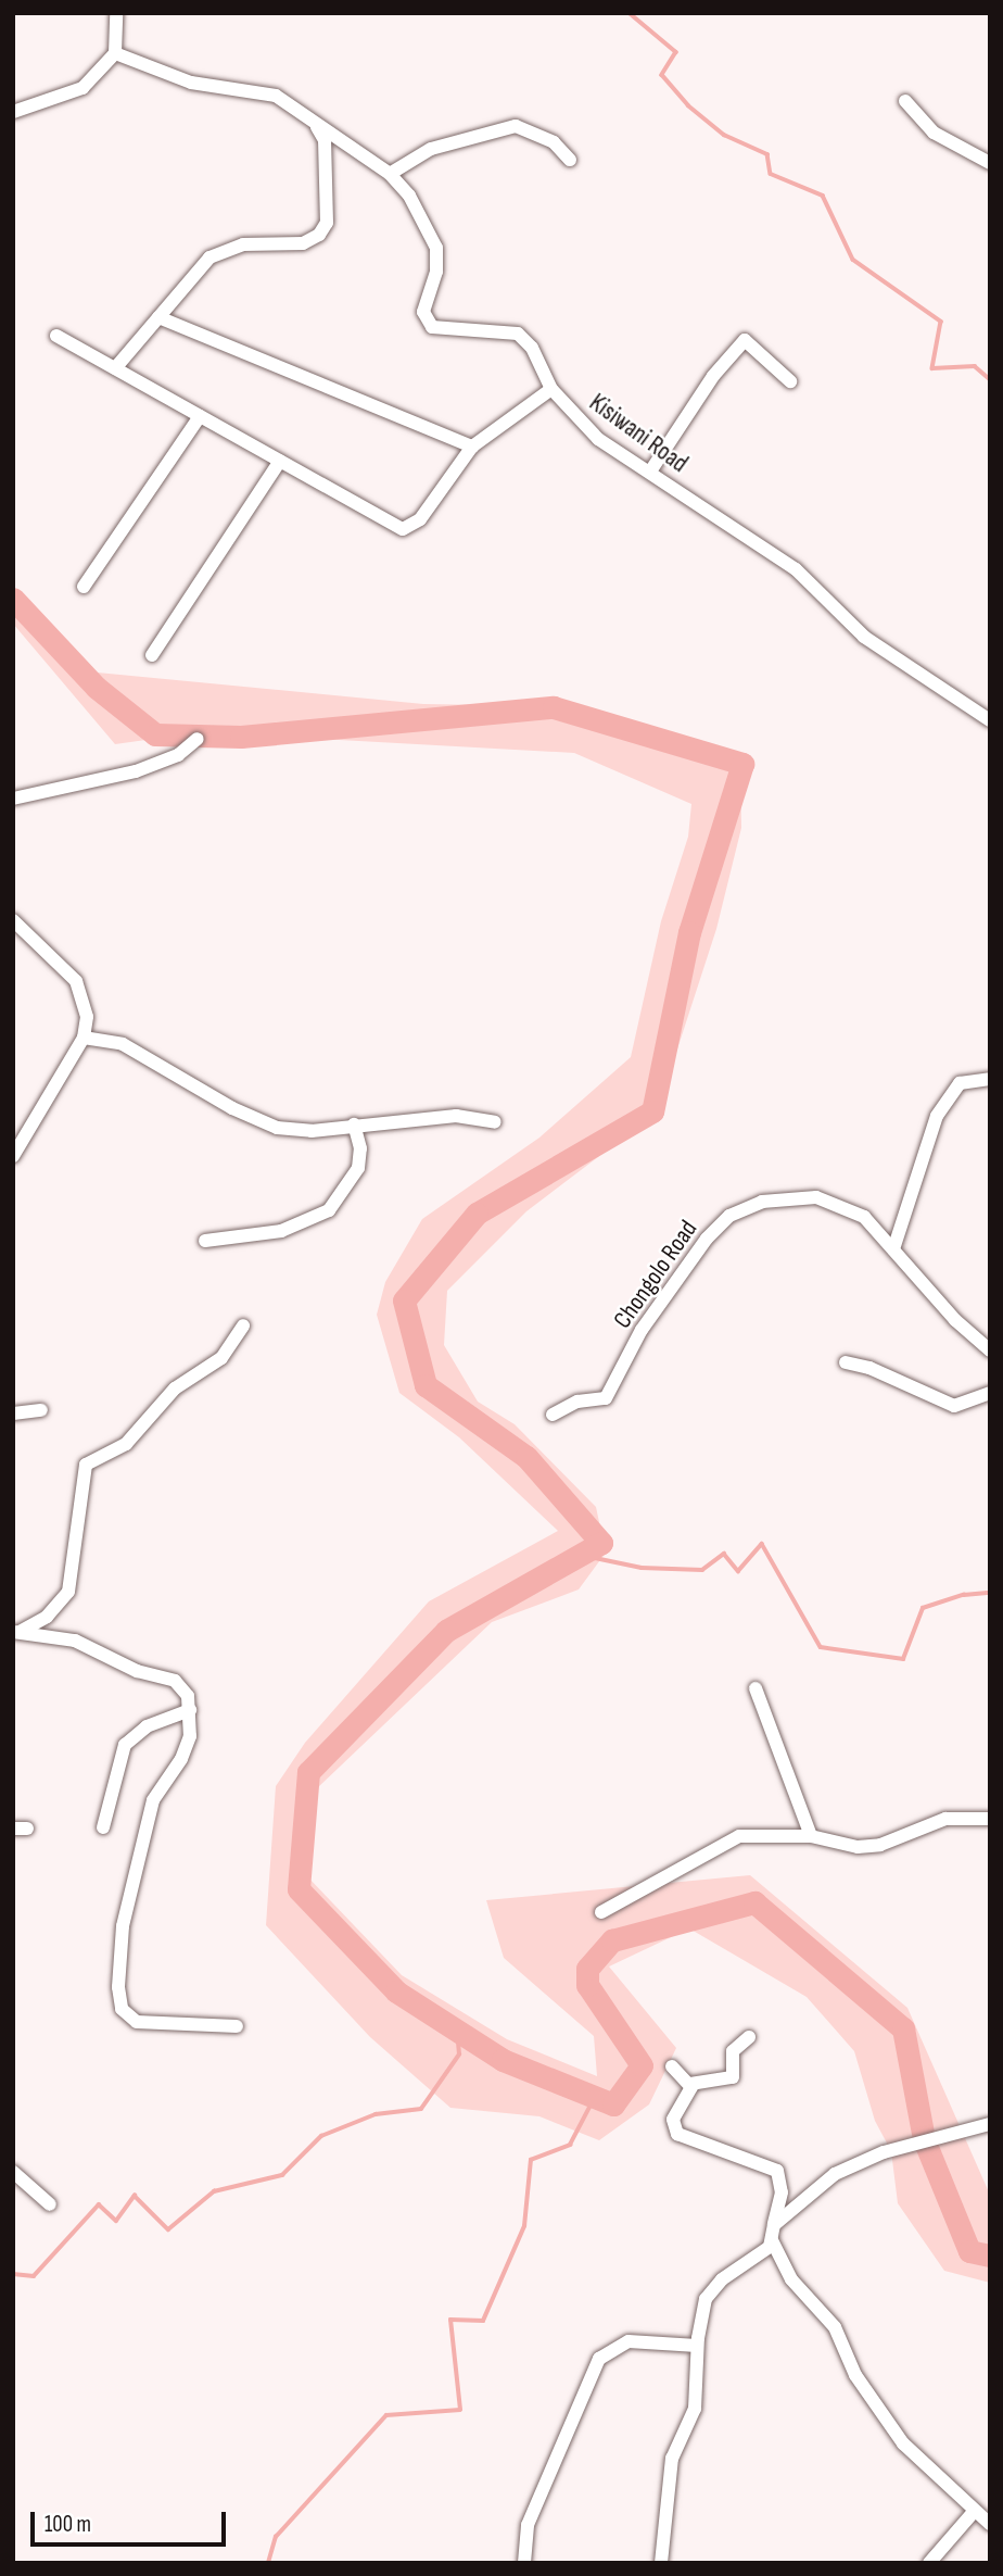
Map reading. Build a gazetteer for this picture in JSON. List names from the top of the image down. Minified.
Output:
{"streets":{"street":["Kisiwani Road","Chongolo Road"]},"scale_bar":"100 m"}
